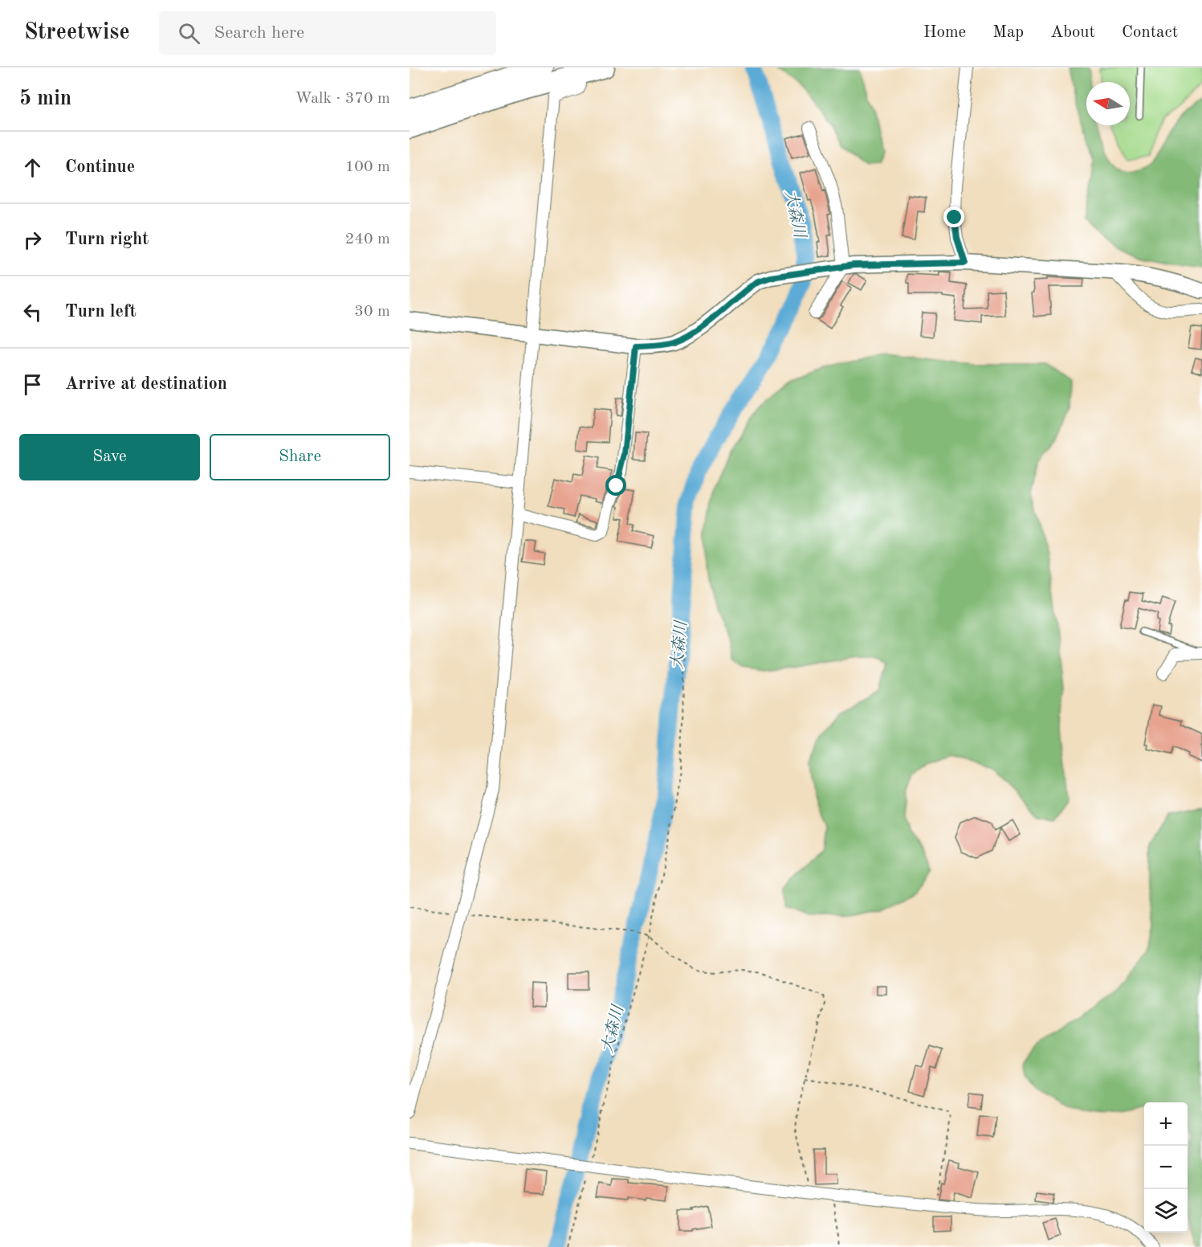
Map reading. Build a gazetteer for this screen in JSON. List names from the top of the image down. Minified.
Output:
{"water":["大森川"],"north":"left","page":{"header":"Streetwise","search":"Search here","nav":["Home","Map","About","Contact"],"heading":["5 min","Walk · 370 m"],"list":[["Continue","100 m"],["Turn right","240 m"],["Turn left","30 m"],"Arrive at destination"],"buttons":["Save","Share"],"map_buttons":["+","−"]}}
